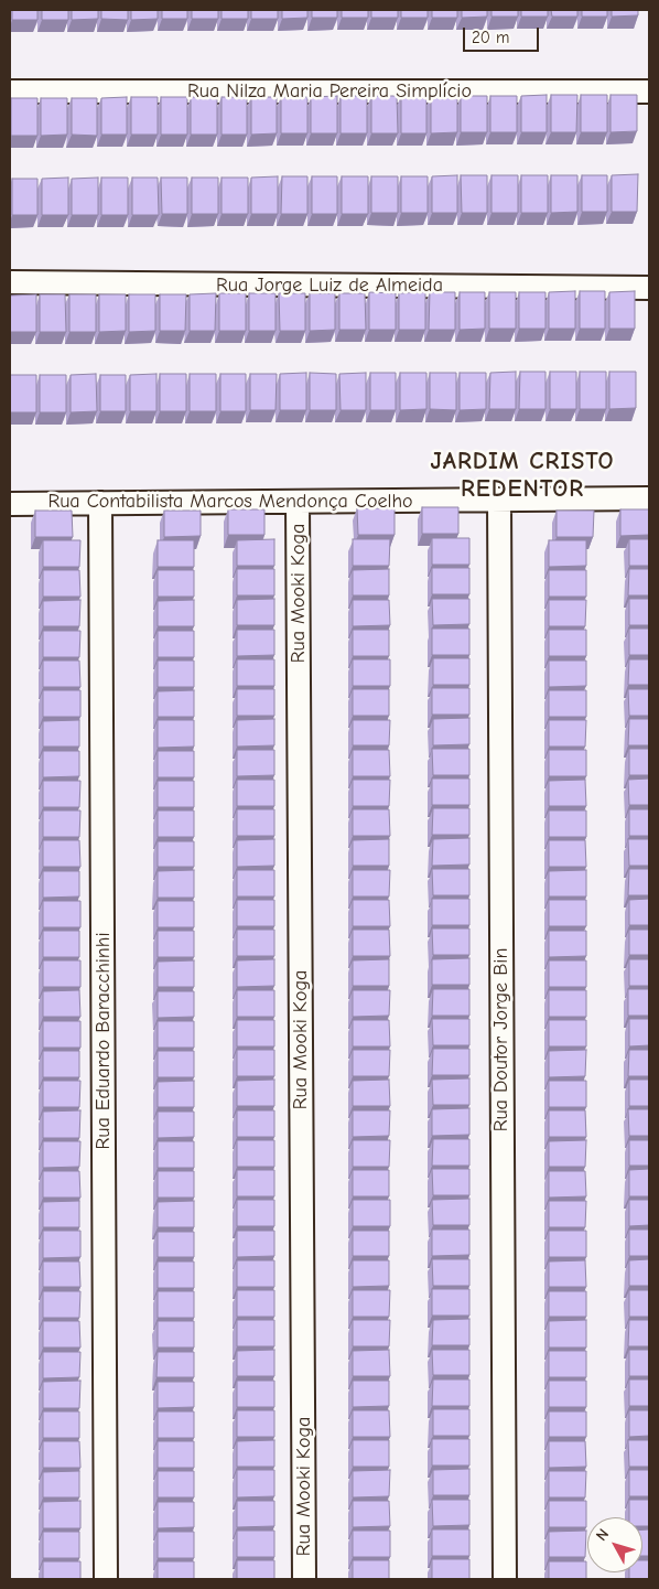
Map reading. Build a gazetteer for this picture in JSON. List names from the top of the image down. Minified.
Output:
{"streets":{"street":["Rua Nilza Maria Pereira Simplício","Rua Jorge Luiz de Almeida","Rua Contabilista Marcos Mendonça Coelho","Rua Mooki Koga","Rua Doutor Jorge Bin","Rua Eduardo Baracchinhi"]},"crossings":[["Rua Contabilista Marcos Mendonça Coelho","Rua Mooki Koga"],["Rua Contabilista Marcos Mendonça Coelho","Rua Doutor Jorge Bin"],["Rua Contabilista Marcos Mendonça Coelho","Rua Eduardo Baracchinhi"]],"districts":["JARDIM CRISTO REDENTOR"],"scale_bar":"20 m","north":"top left"}
